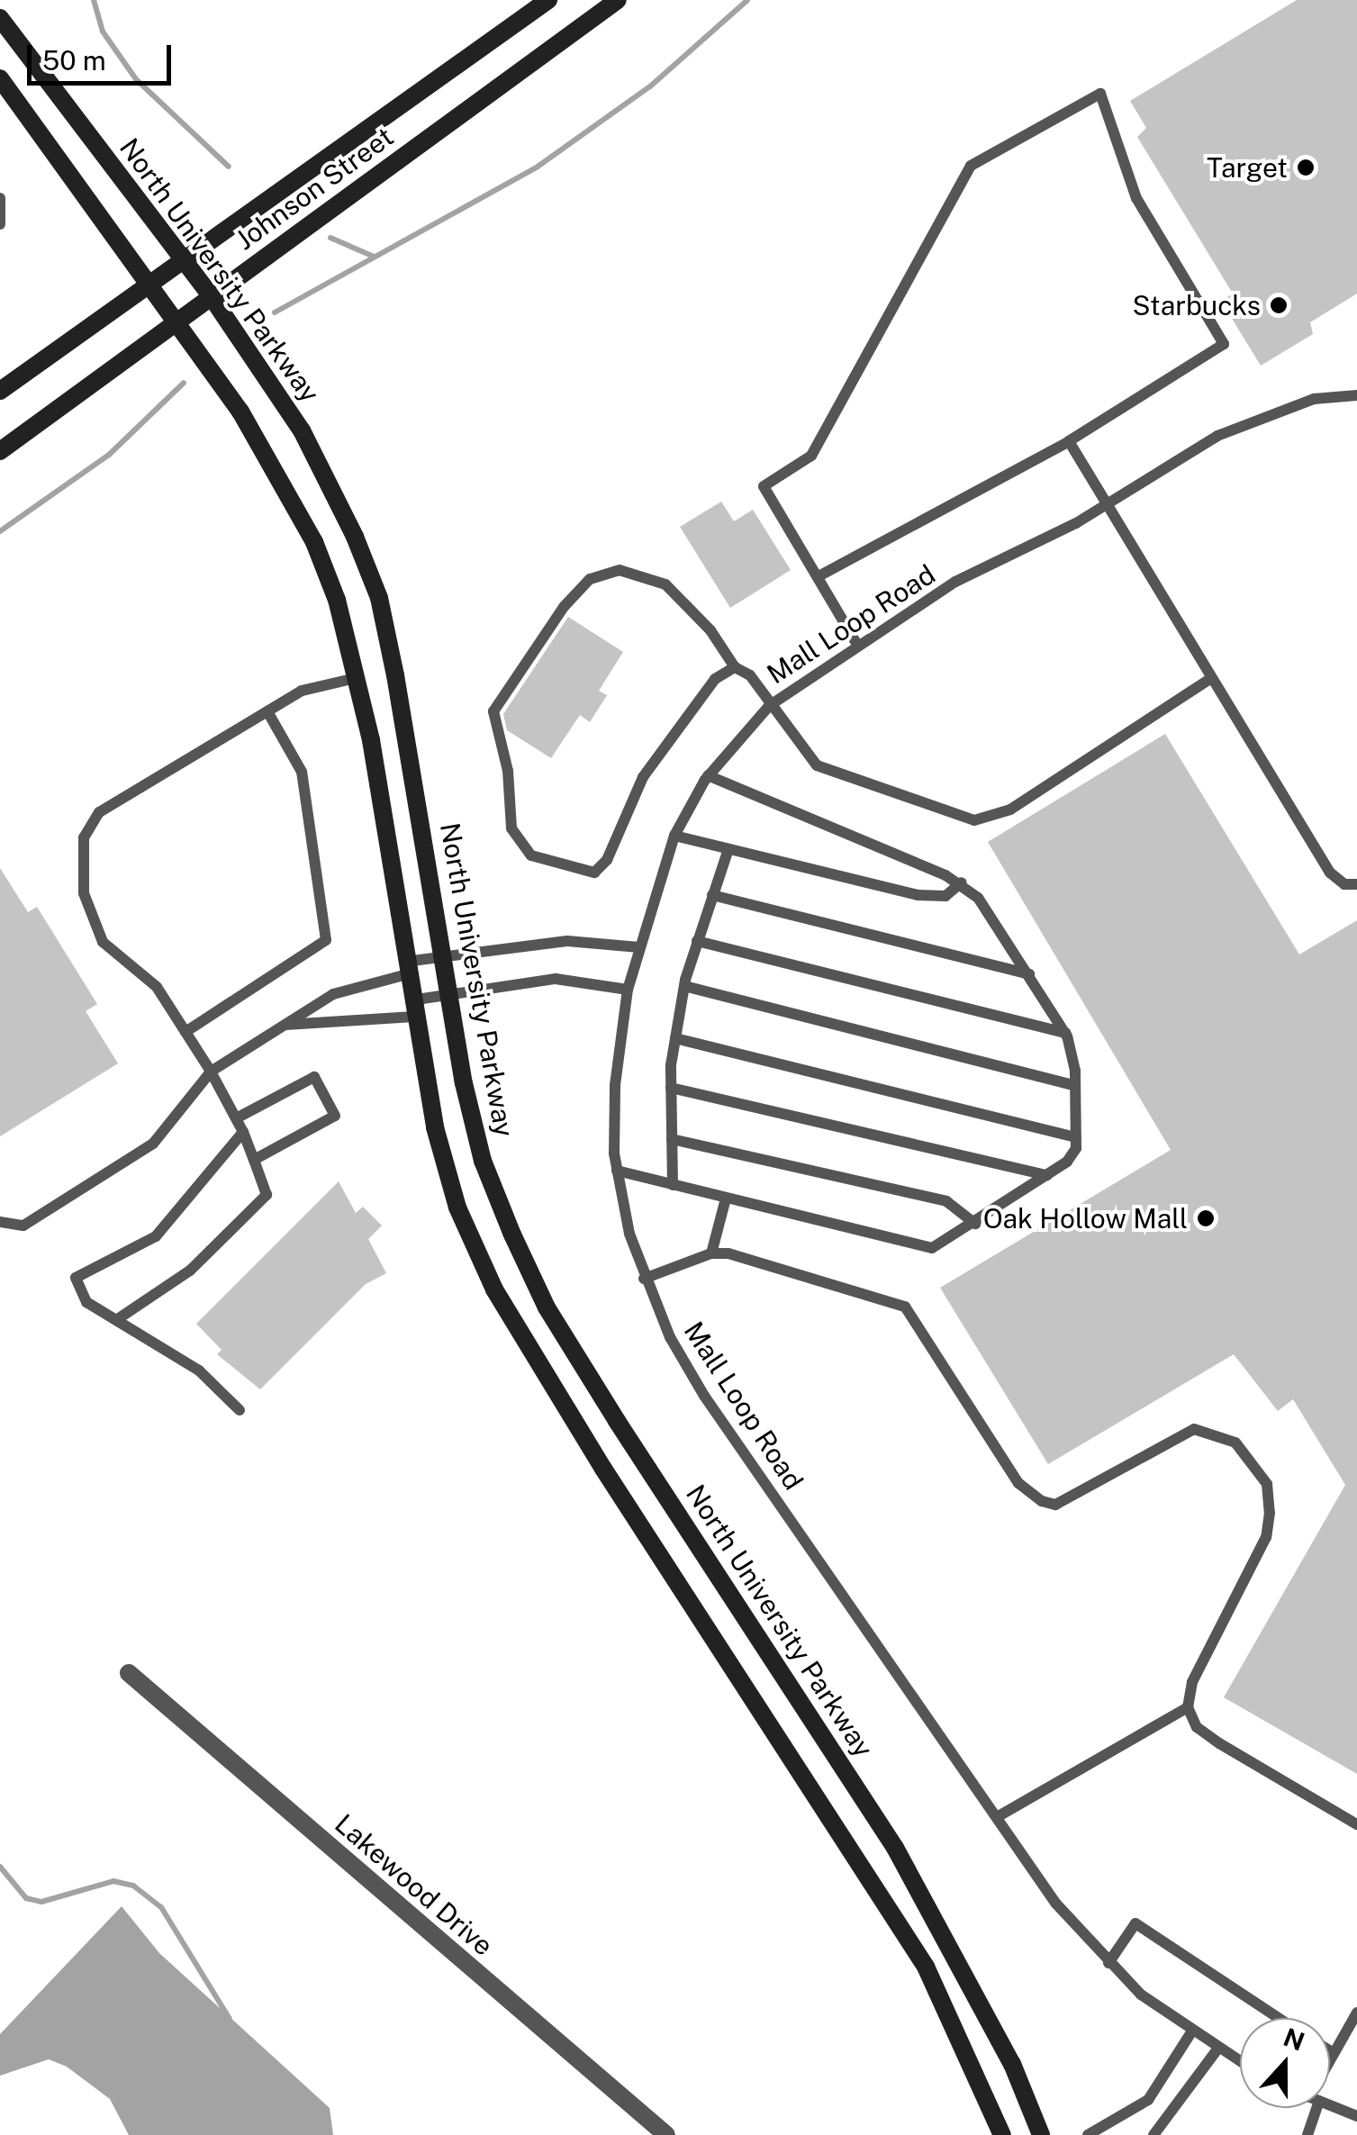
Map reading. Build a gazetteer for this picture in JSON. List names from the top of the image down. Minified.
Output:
{"streets":{"main road":["Johnson Street","North University Parkway"],"street":["Lakewood Drive"],"lane":["Mall Loop Road"]},"crossings":[["Johnson Street","North University Parkway"]],"places":["Target","Starbucks","Oak Hollow Mall"],"scale_bar":"50 m","north":"top"}
